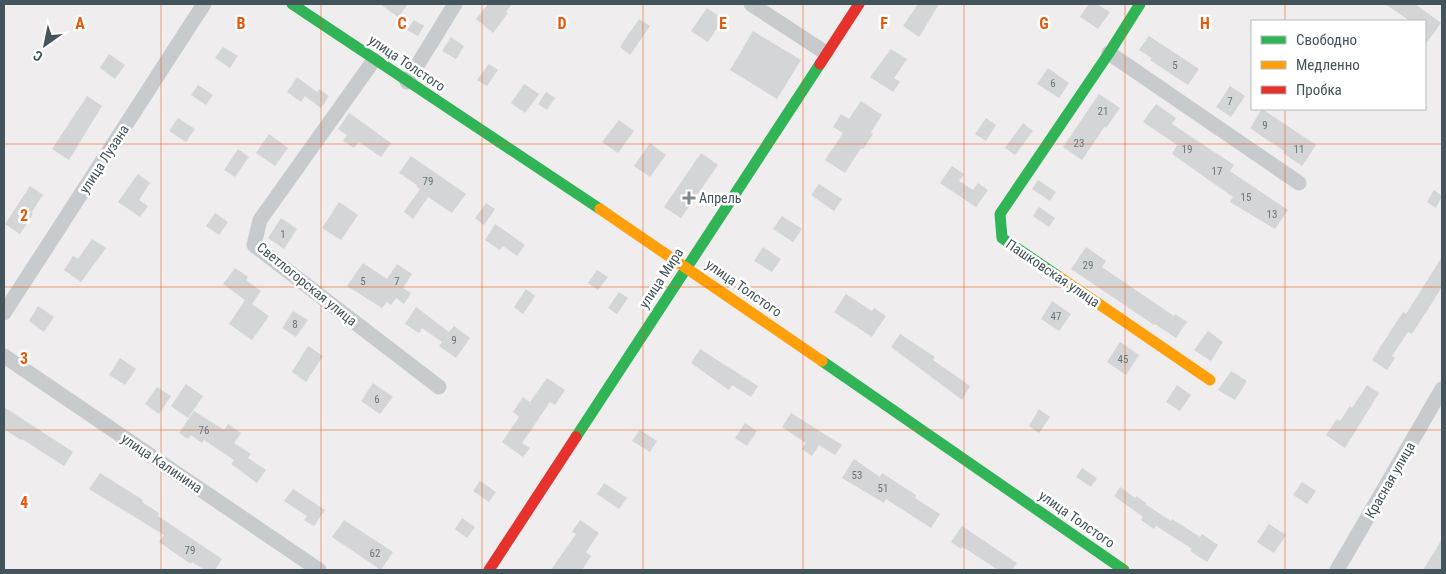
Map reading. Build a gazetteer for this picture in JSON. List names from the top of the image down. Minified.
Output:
{"streets":{"street":["улица Толстого","улица Лузана","Пашковская улица","улица Мира","Светлогорская улица","улица Калинина","Красная улица"]},"crossings":[["улица Толстого","улица Мира"],["улица Толстого","Светлогорская улица"]],"places":{"health":["Апрель"]},"house_numbers":["5","6","7","21","9","23","19","11","17","79","15","13","1","29","5","7","47","8","9","45","6","76","53","51","79","62"],"legend":["Свободно","Медленно","Пробка"],"north":"bottom left","grid":{"columns":["A","B","C","D","E","F","G","H"],"rows":["2","3","4"]}}
